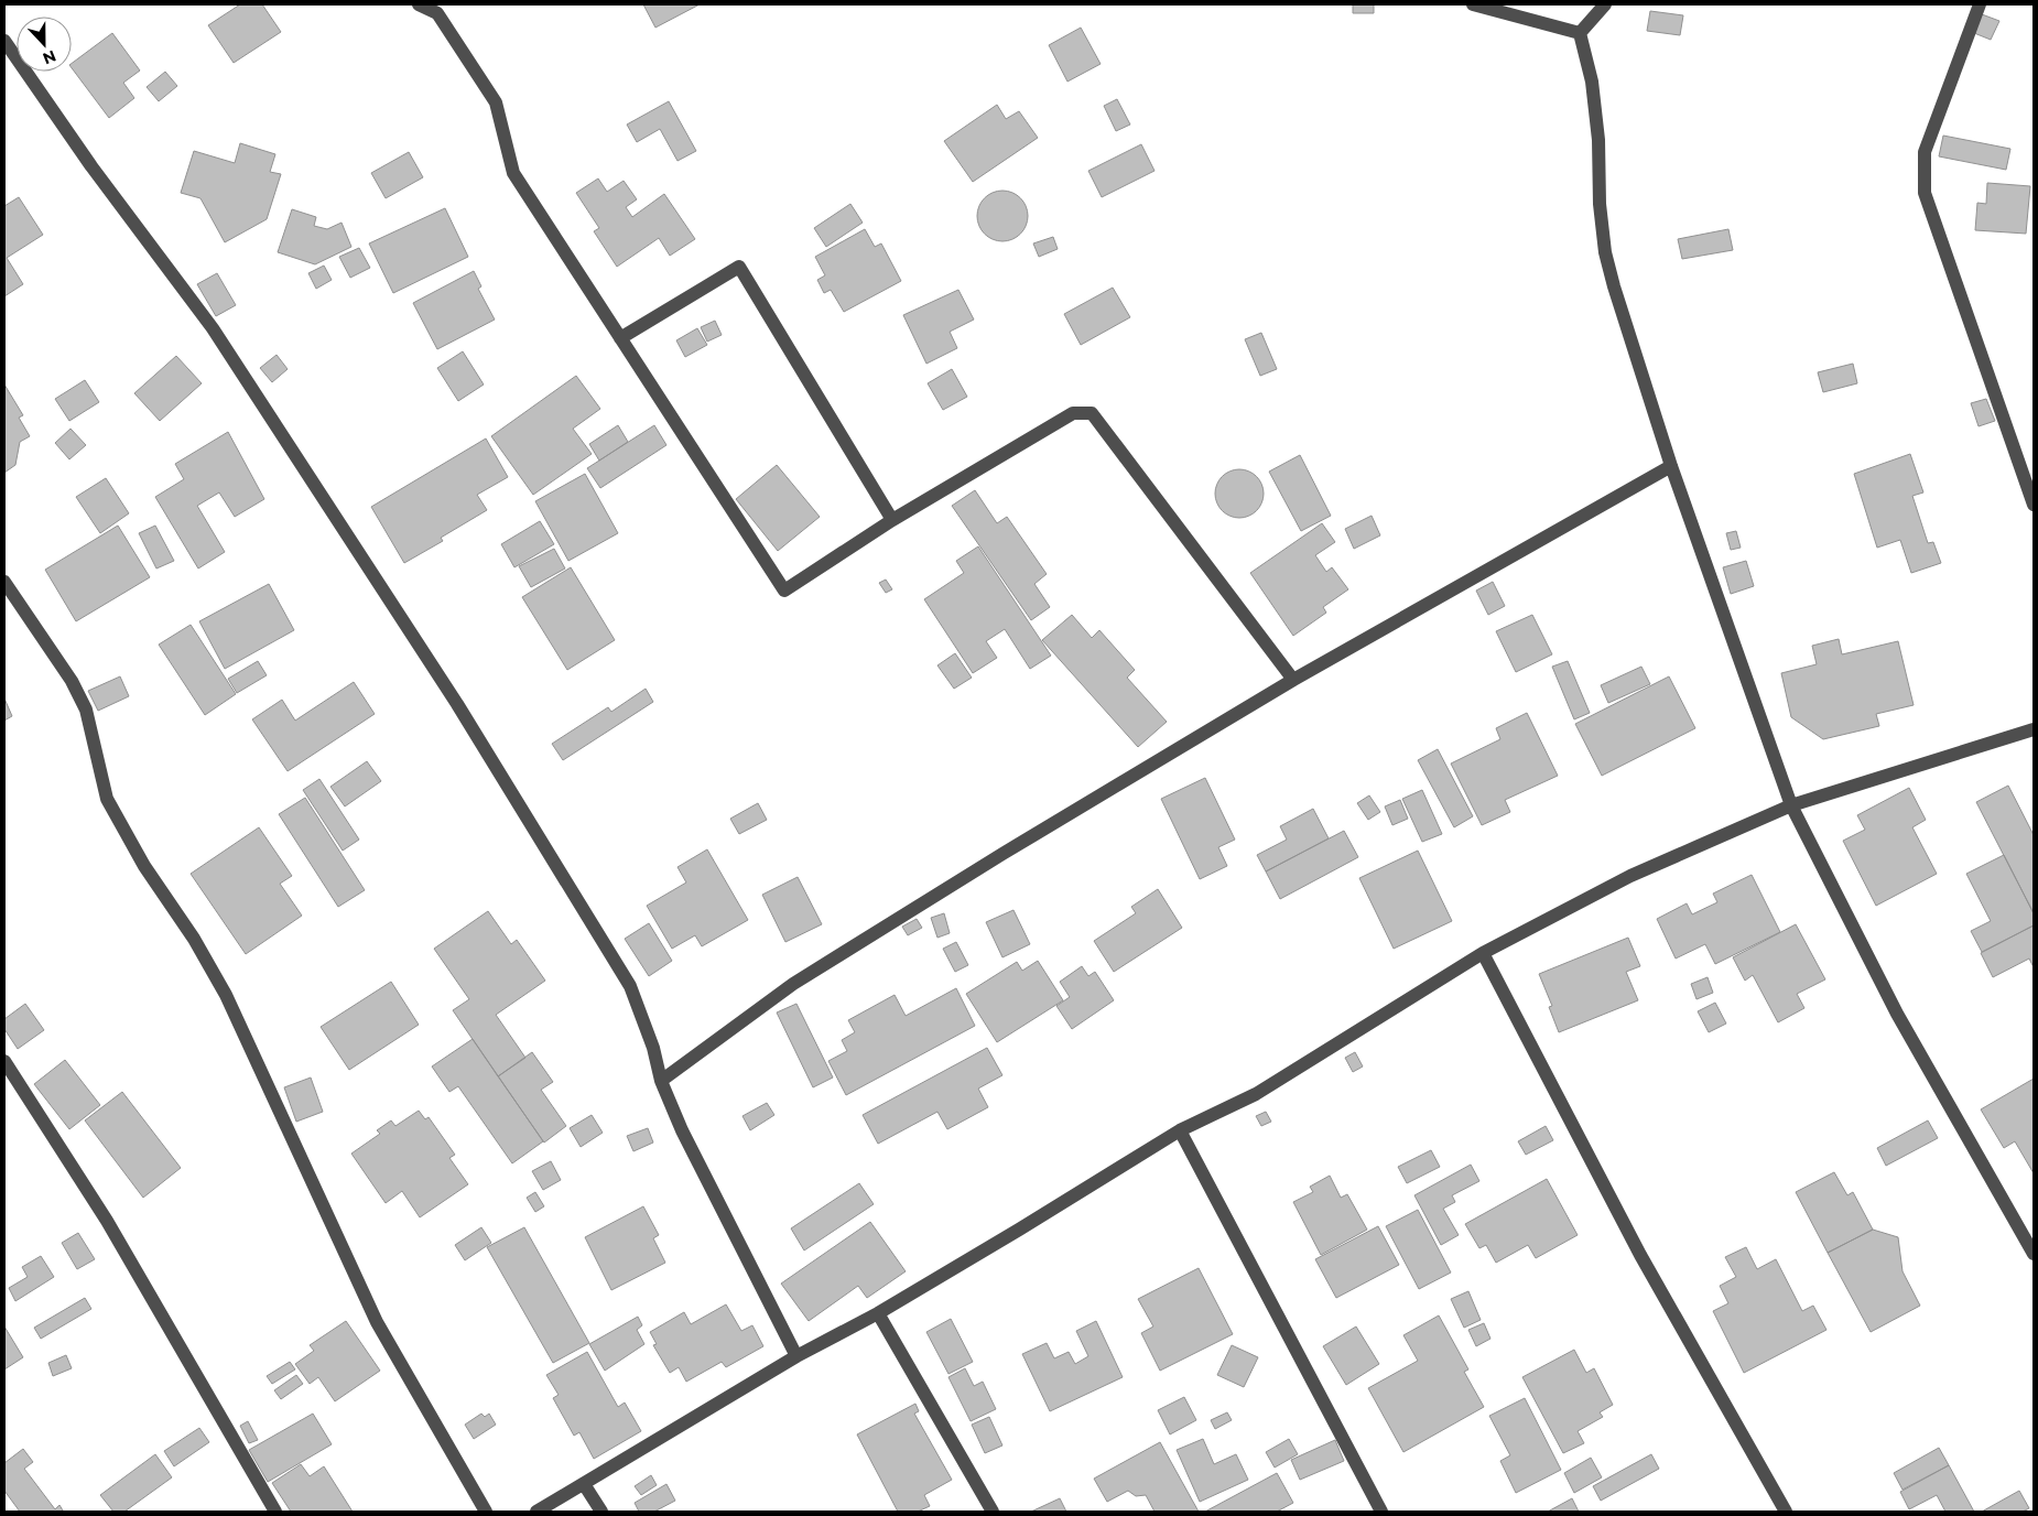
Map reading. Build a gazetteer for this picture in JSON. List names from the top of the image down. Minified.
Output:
{"north":"bottom"}
